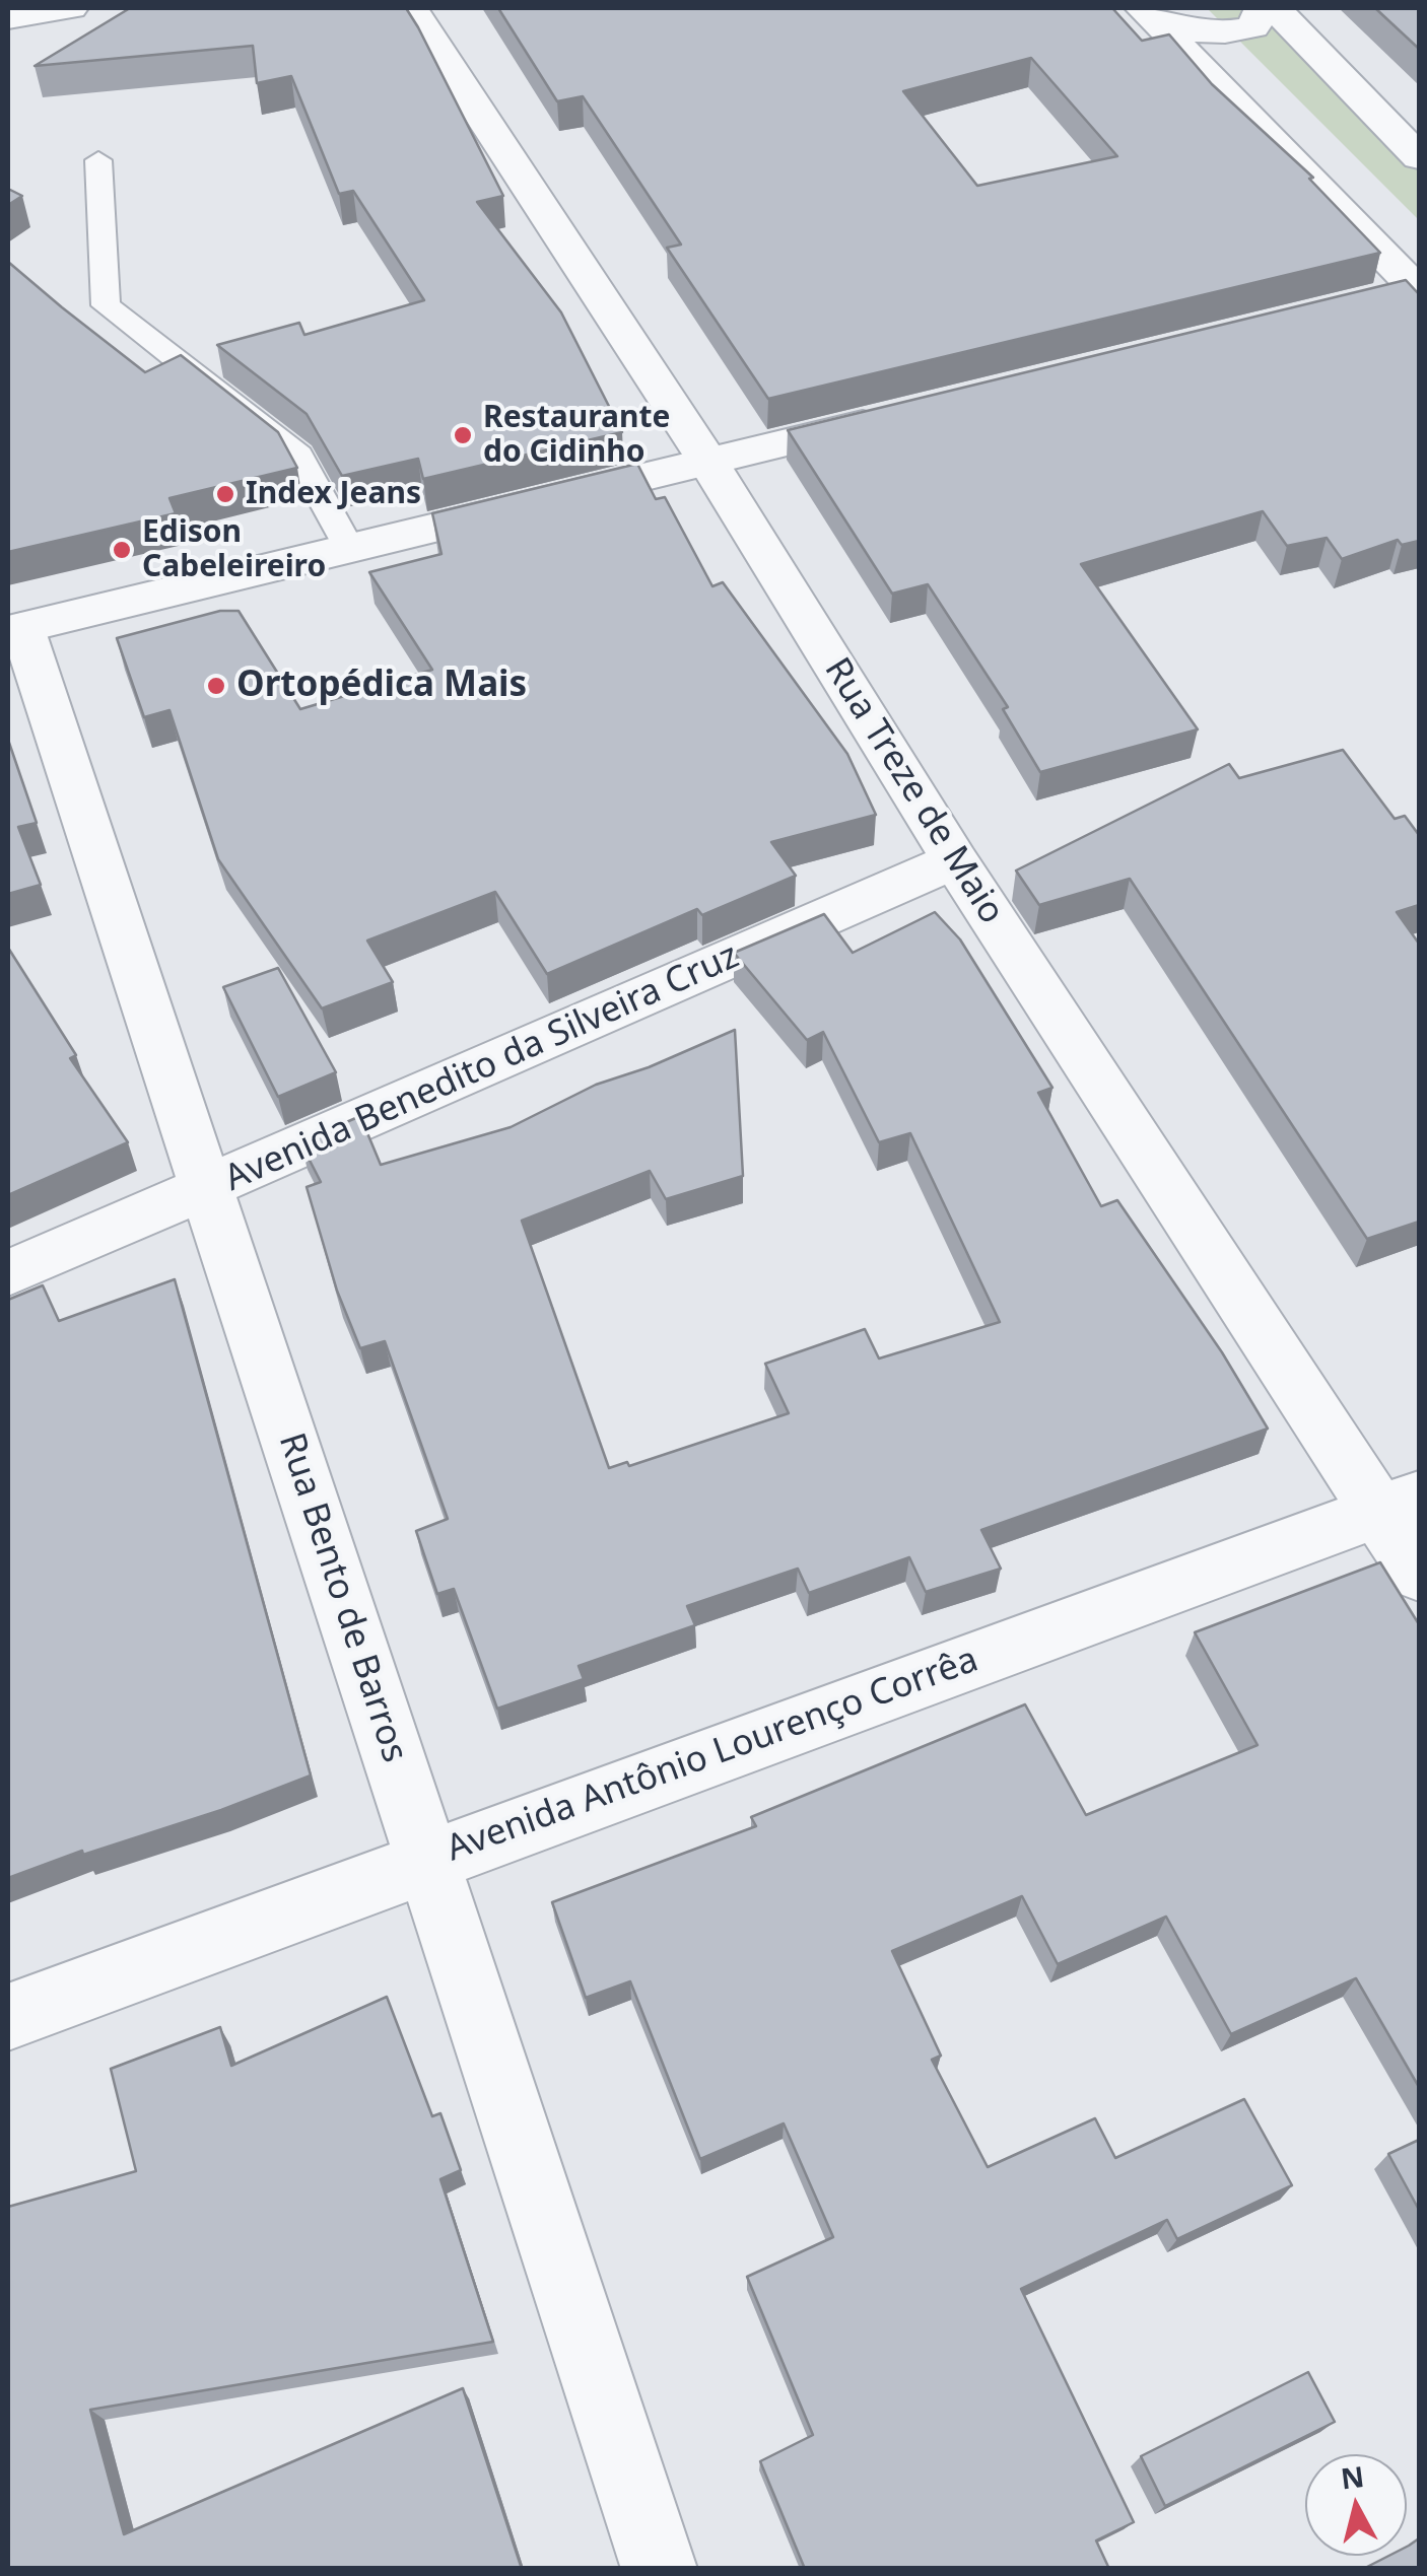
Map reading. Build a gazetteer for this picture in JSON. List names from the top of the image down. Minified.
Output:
{"streets":{"street":["Rua Treze de Maio","Avenida Benedito da Silveira Cruz","Rua Bento de Barros","Avenida Antônio Lourenço Corrêa"]},"crossings":[["Rua Treze de Maio","Avenida Benedito da Silveira Cruz"],["Rua Treze de Maio","Avenida Antônio Lourenço Corrêa"],["Avenida Benedito da Silveira Cruz","Rua Bento de Barros"],["Rua Bento de Barros","Avenida Antônio Lourenço Corrêa"]],"places":["Restaurante do Cidinho","Index Jeans","Edison Cabeleireiro","Ortopédica Mais"],"north":"top"}
